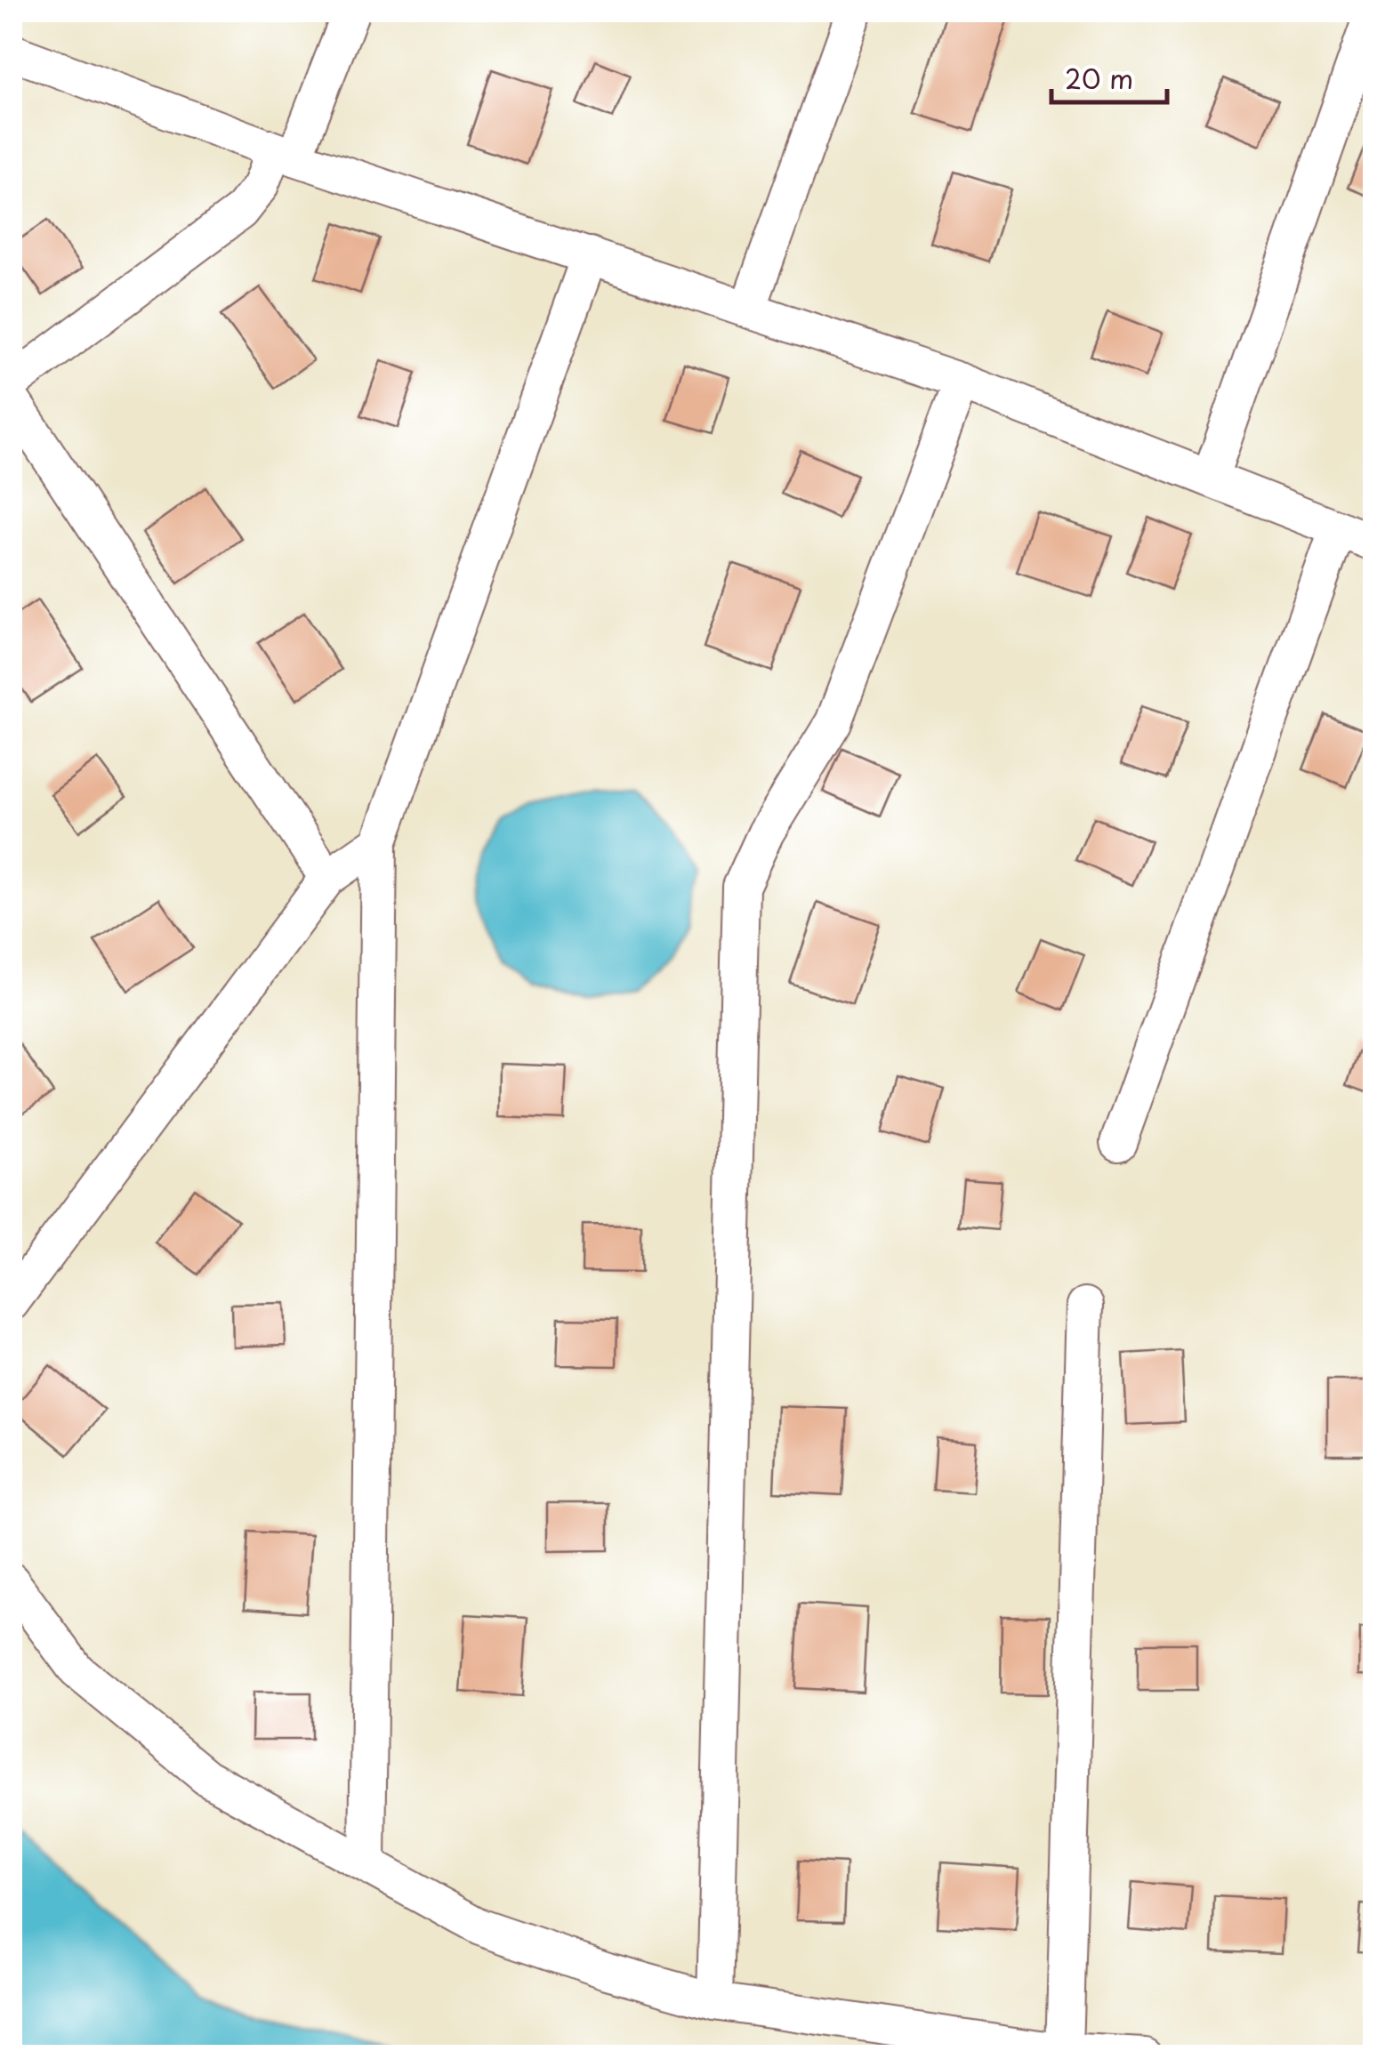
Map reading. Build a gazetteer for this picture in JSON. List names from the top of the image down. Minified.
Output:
{"scale_bar":"20 m"}
